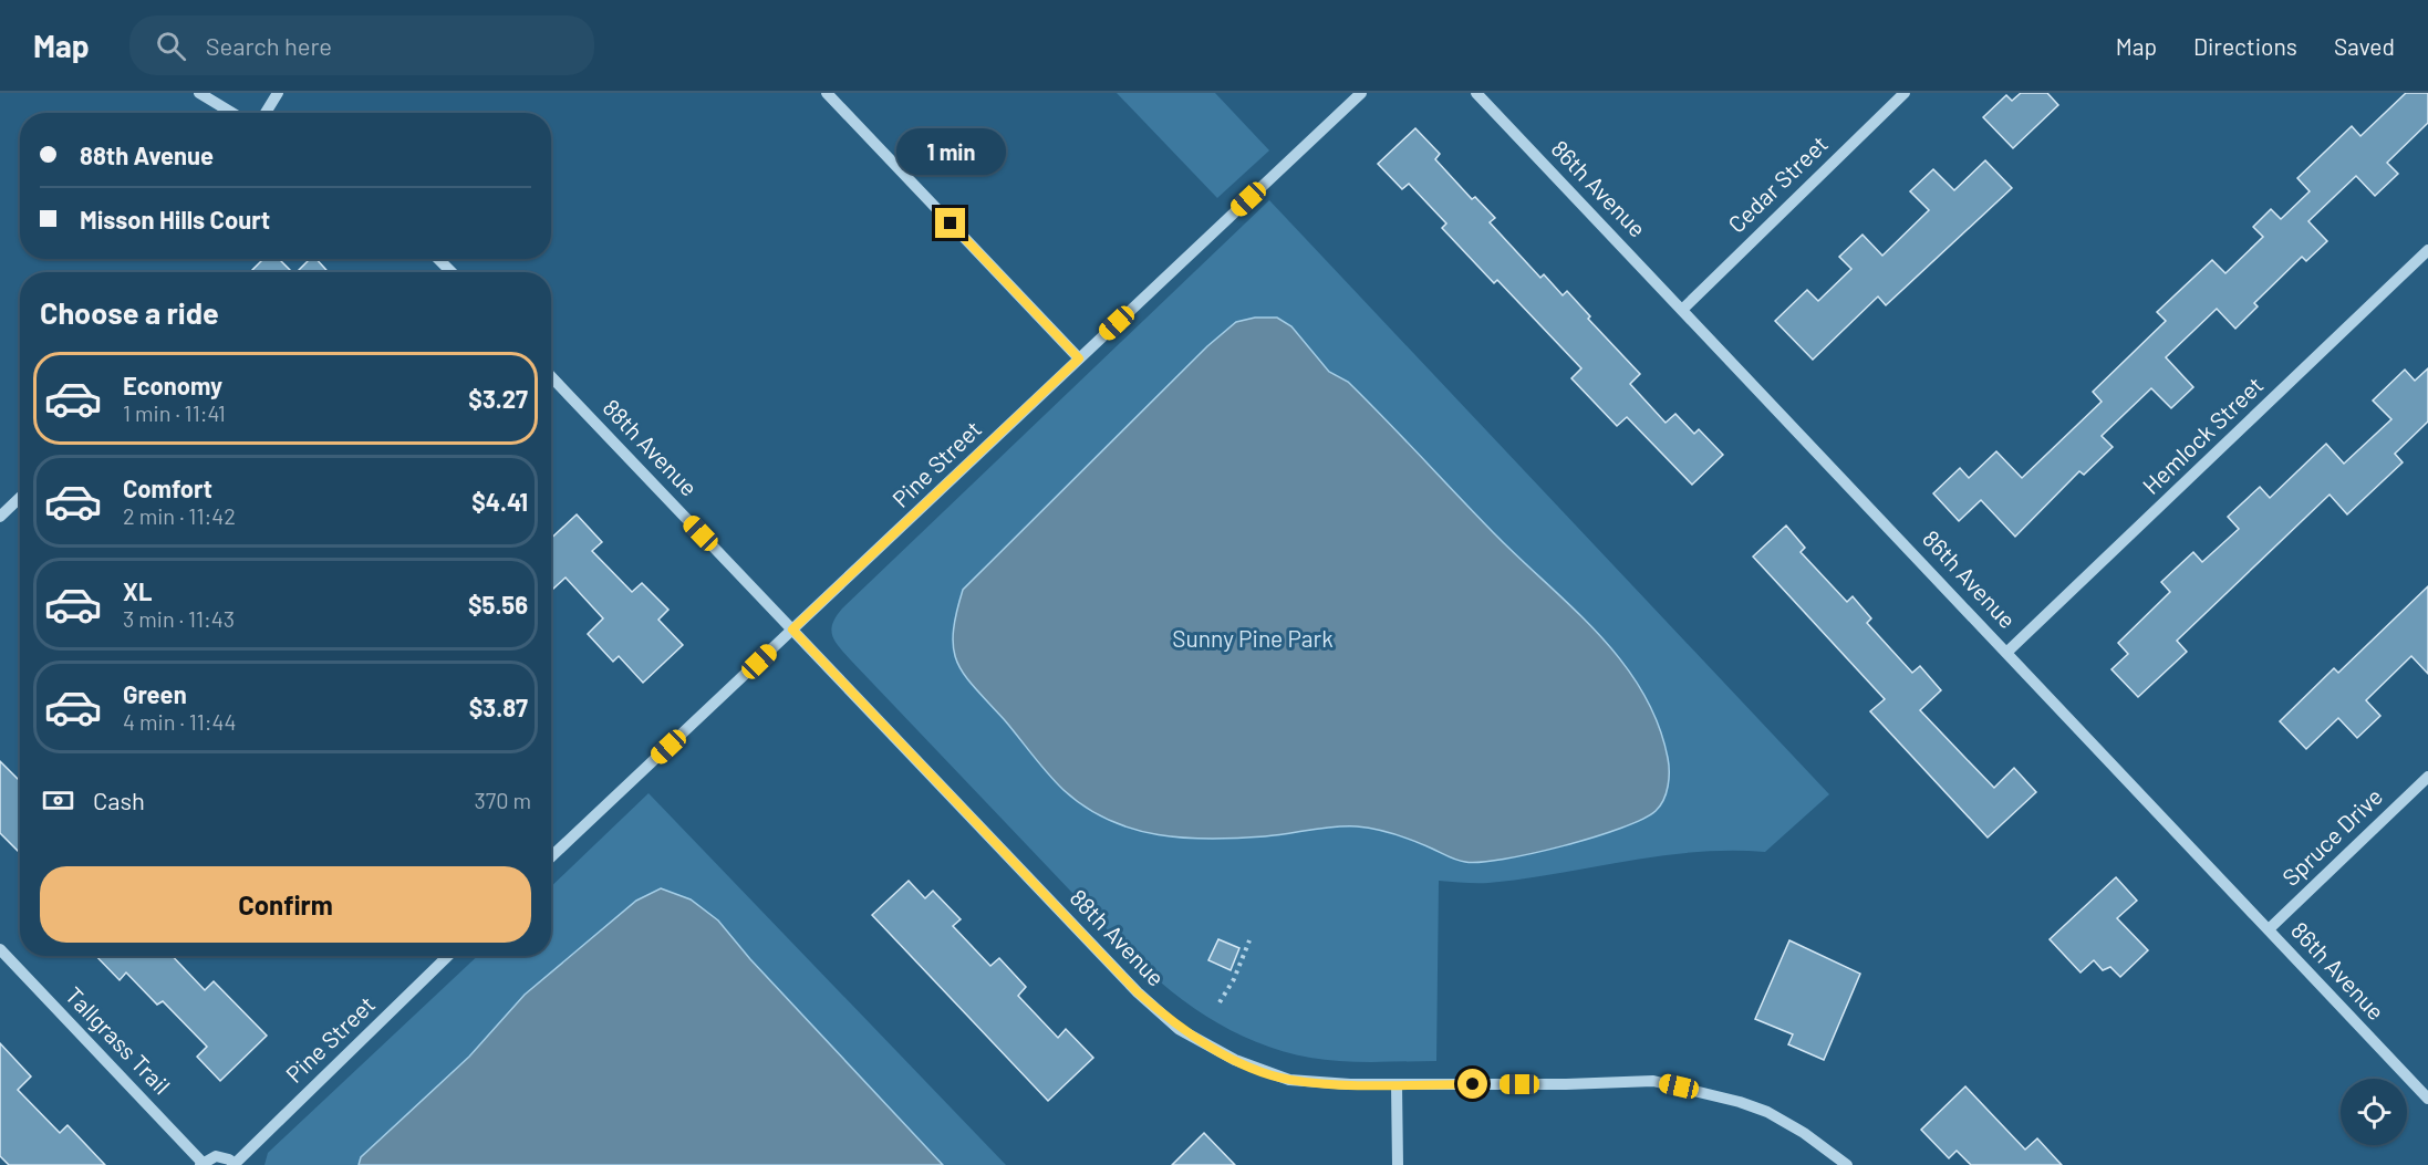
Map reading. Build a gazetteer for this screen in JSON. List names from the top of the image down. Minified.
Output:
{"streets":{"street":["Cedar Street","86th Avenue","Hemlock Street","88th Avenue","Pine Street","Spruce Drive","Tallgrass Trail"]},"crossings":[["Cedar Street","86th Avenue"],["86th Avenue","Hemlock Street"],["86th Avenue","Spruce Drive"],["88th Avenue","Pine Street"]],"parks":["Sunny Pine Park"],"page":{"header":"Map","search":"Search here","nav":["Map","Directions","Saved"],"banner":["88th Avenue","Misson Hills Court"],"bubble":"1 min","heading":"Choose a ride","list":[{"name":"Economy","note":"1 min · 11:41","value":"$3.27"},{"name":"Comfort","note":"2 min · 11:42","value":"$4.41"},{"name":"XL","note":"3 min · 11:43","value":"$5.56"},{"name":"Green","note":"4 min · 11:44","value":"$3.87"}],"pay":["Cash","370 m"],"buttons":"Confirm"}}
